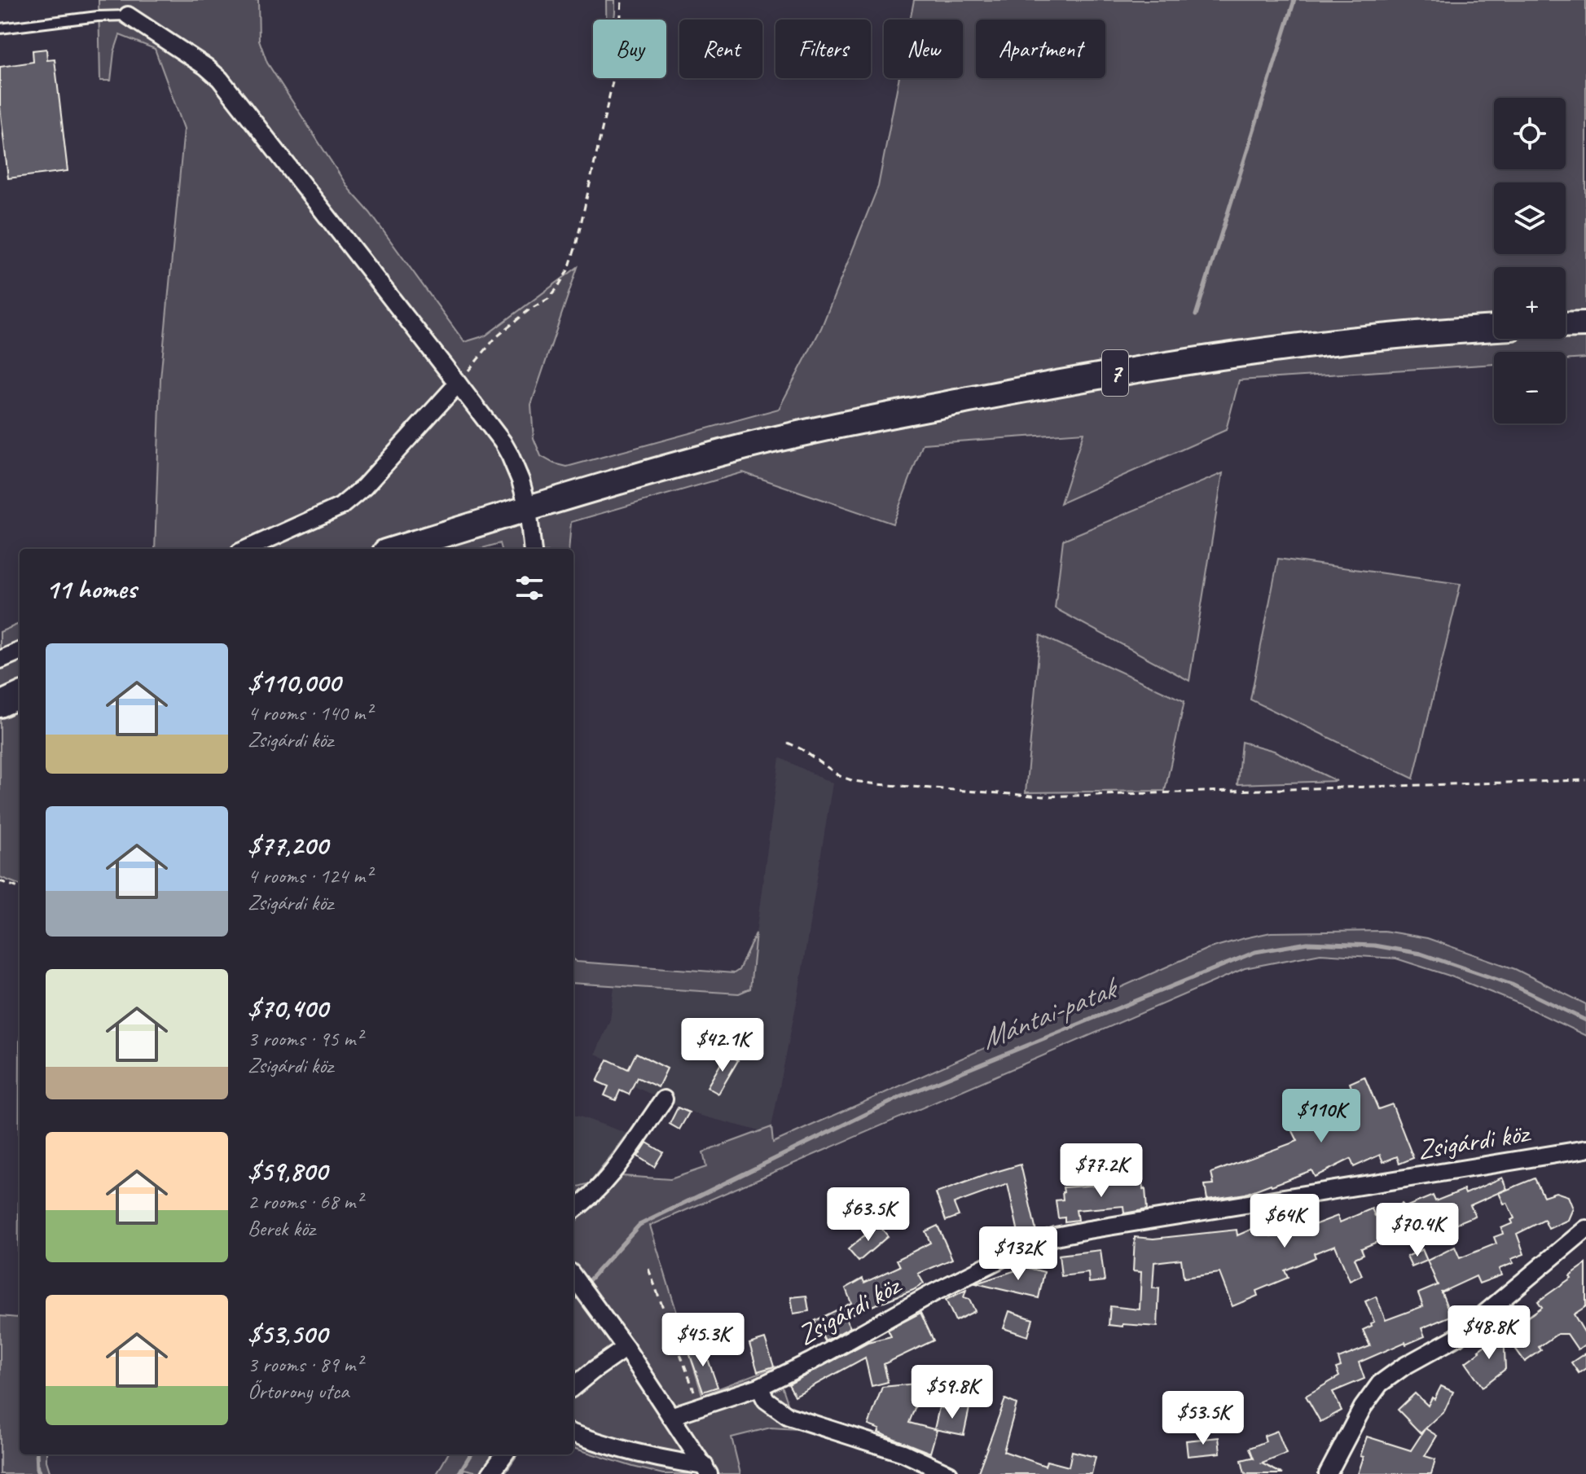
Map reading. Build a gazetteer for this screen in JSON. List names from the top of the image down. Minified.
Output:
{"streets":{"main road":["7"],"street":["Zsigárdi köz"]},"water":["Mántai-patak"],"page":{"chip":["Buy","Rent","Filters","New","Apartment"],"map_buttons":["+","−"],"heading":"11 homes","list":[{"name":"$110,000","note":"4 rooms · 140 m² · Zsigárdi köz"},{"name":"$77,200","note":"4 rooms · 124 m² · Zsigárdi köz"},{"name":"$70,400","note":"3 rooms · 95 m² · Zsigárdi köz"},{"name":"$59,800","note":"2 rooms · 68 m² · Berek köz"},{"name":"$53,500","note":"3 rooms · 89 m² · Őrtorony utca"}],"price":["$42.1K","$110K","$77.2K","$63.5K","$64K","$70.4K","$132K","$48.8K","$45.3K","$59.8K","$53.5K"]}}
